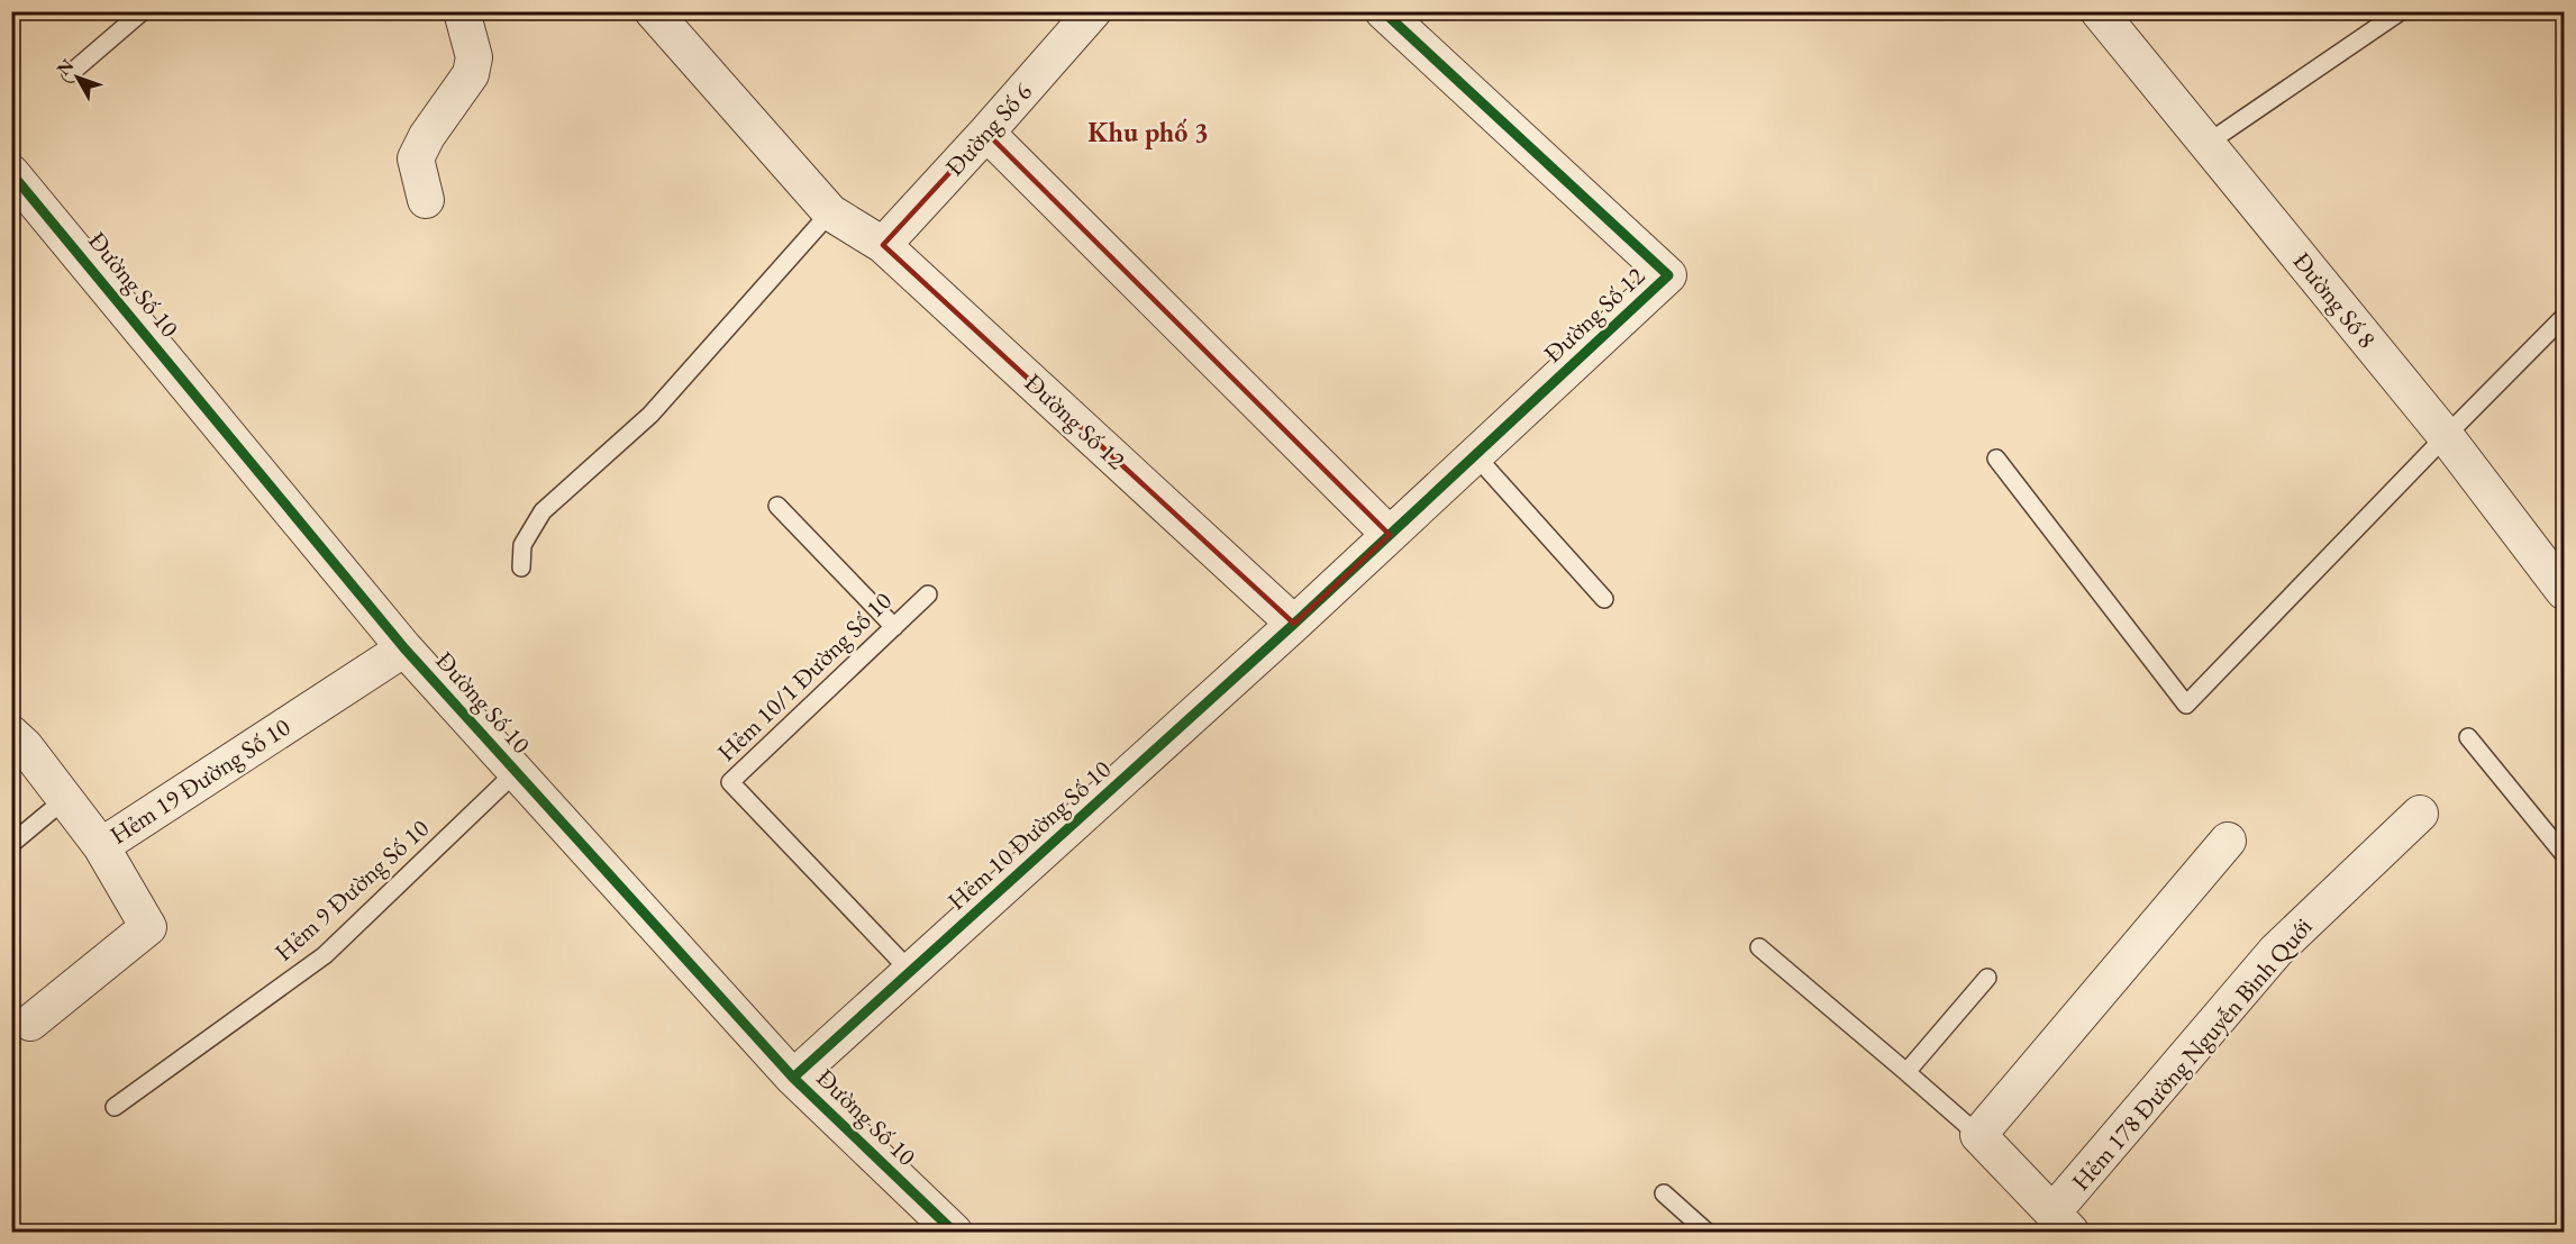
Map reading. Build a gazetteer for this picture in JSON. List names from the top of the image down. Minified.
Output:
{"streets":{"street":["Đường Số 6","Đường Số 10","Đường Số 8","Đường Số 12","Hẻm 19 Đường Số 10","Hẻm 10 Đường Số 10","Hẻm 178 Đường Nguyễn Bình Quới"],"lane":["Hẻm 10/1 Đường Số 10","Hẻm 9 Đường Số 10"]},"crossings":[["Đường Số 6","Đường Số 12"],["Đường Số 10","Hẻm 19 Đường Số 10"],["Đường Số 10","Hẻm 10 Đường Số 10"],["Đường Số 10","Hẻm 9 Đường Số 10"],["Đường Số 12","Hẻm 10 Đường Số 10"],["Hẻm 10/1 Đường Số 10","Hẻm 10 Đường Số 10"]],"districts":["Khu phố 3"],"north":"top left"}
